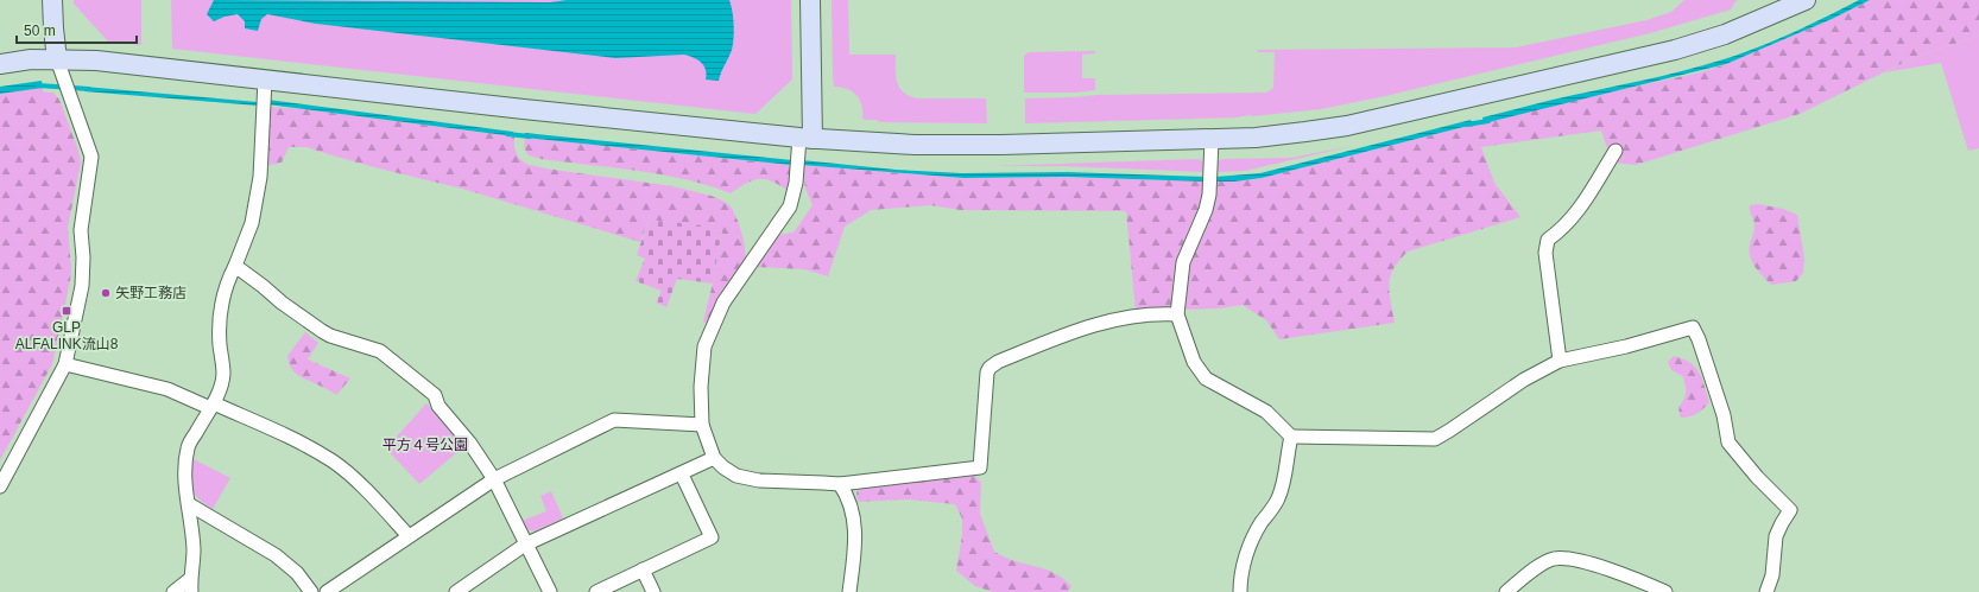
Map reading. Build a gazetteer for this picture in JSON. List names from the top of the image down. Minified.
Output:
{"parks":["平方４号公園"],"places":{"other":["矢野工務店"],"transit":["GLP ALFALINK流山8"]},"scale_bar":"50 m"}
